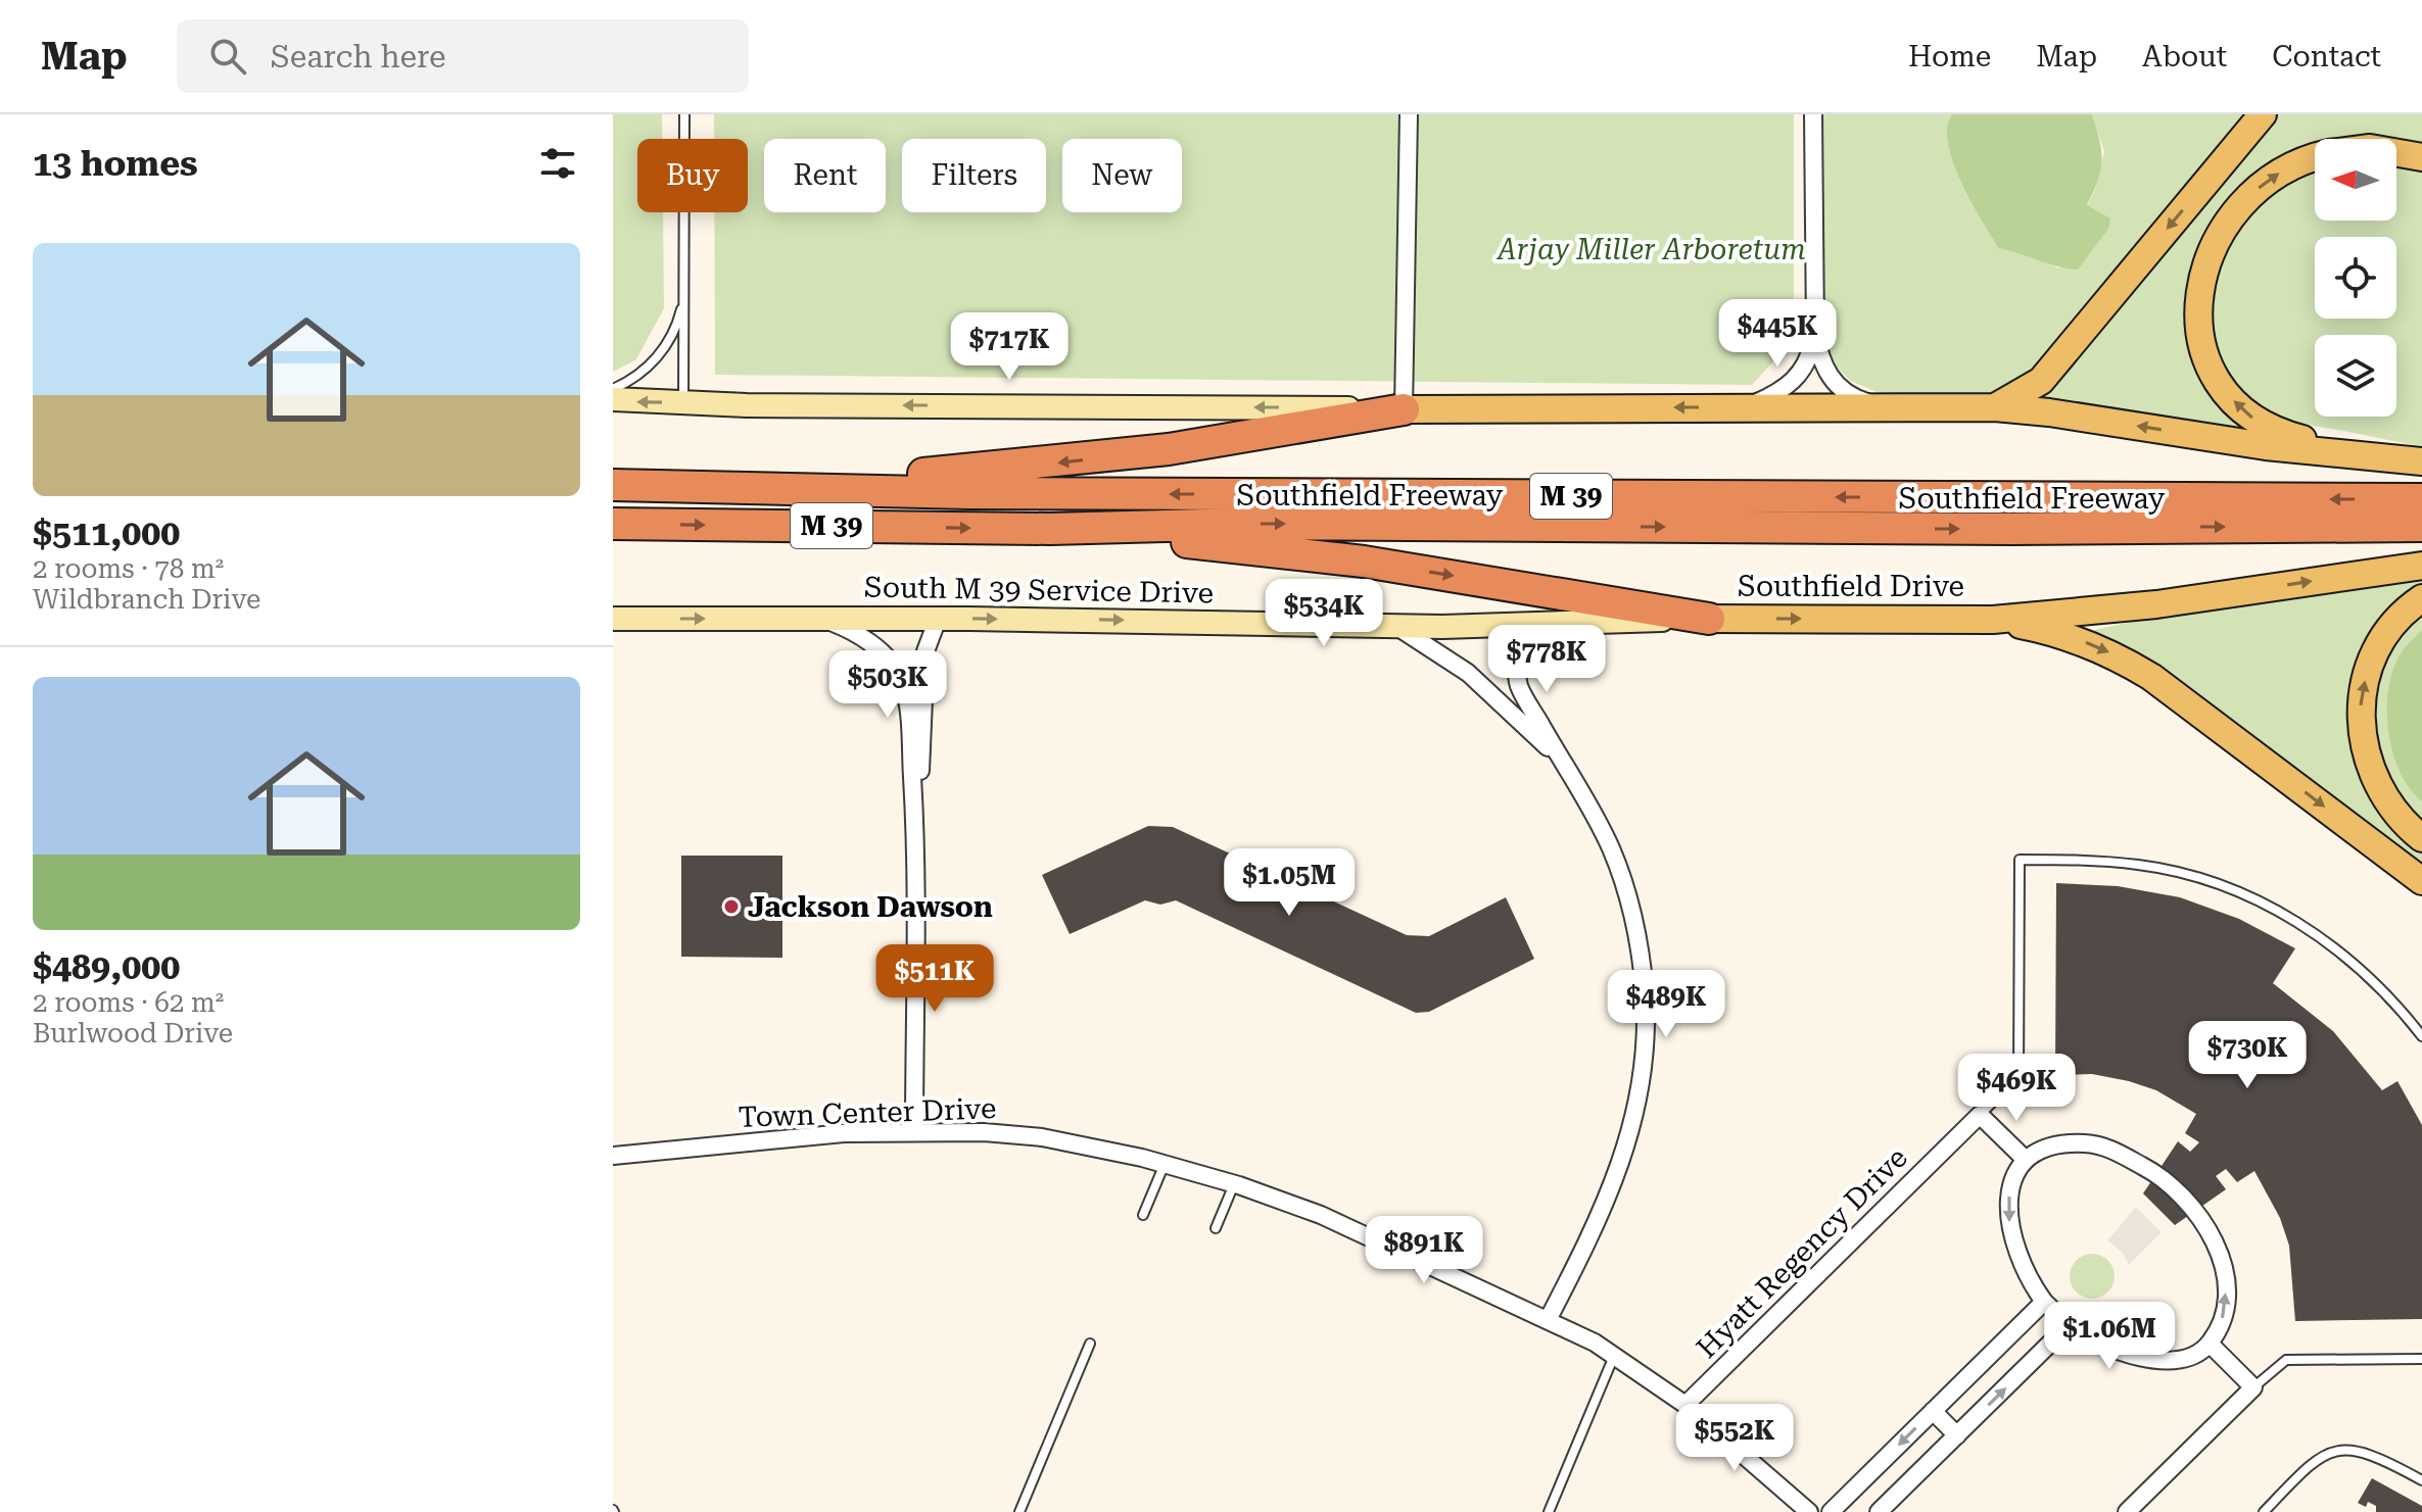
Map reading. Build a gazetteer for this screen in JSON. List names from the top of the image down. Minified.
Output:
{"streets":{"highway":["Southfield Freeway","M 39"],"main road":["Southfield Drive","South M 39 Service Drive"],"street":["Town Center Drive","Hyatt Regency Drive"]},"crossings":[["Southfield Drive","South M 39 Service Drive"],["Town Center Drive","Hyatt Regency Drive"]],"one_way":["South M 39 Service Drive"],"parks":["Arjay Miller Arboretum"],"places":["Jackson Dawson"],"north":"left","page":{"header":"Map","search":"Search here","nav":["Home","Map","About","Contact"],"heading":"13 homes","chip":["Buy","Rent","Filters","New"],"list":[{"name":"$511,000","note":"2 rooms · 78 m² · Wildbranch Drive"},{"name":"$489,000","note":"2 rooms · 62 m² · Burlwood Drive"}],"price":["$445K","$717K","$534K","$778K","$503K","$1.05M","$511K","$489K","$730K","$469K","$891K","$1.06M","$552K"]}}
